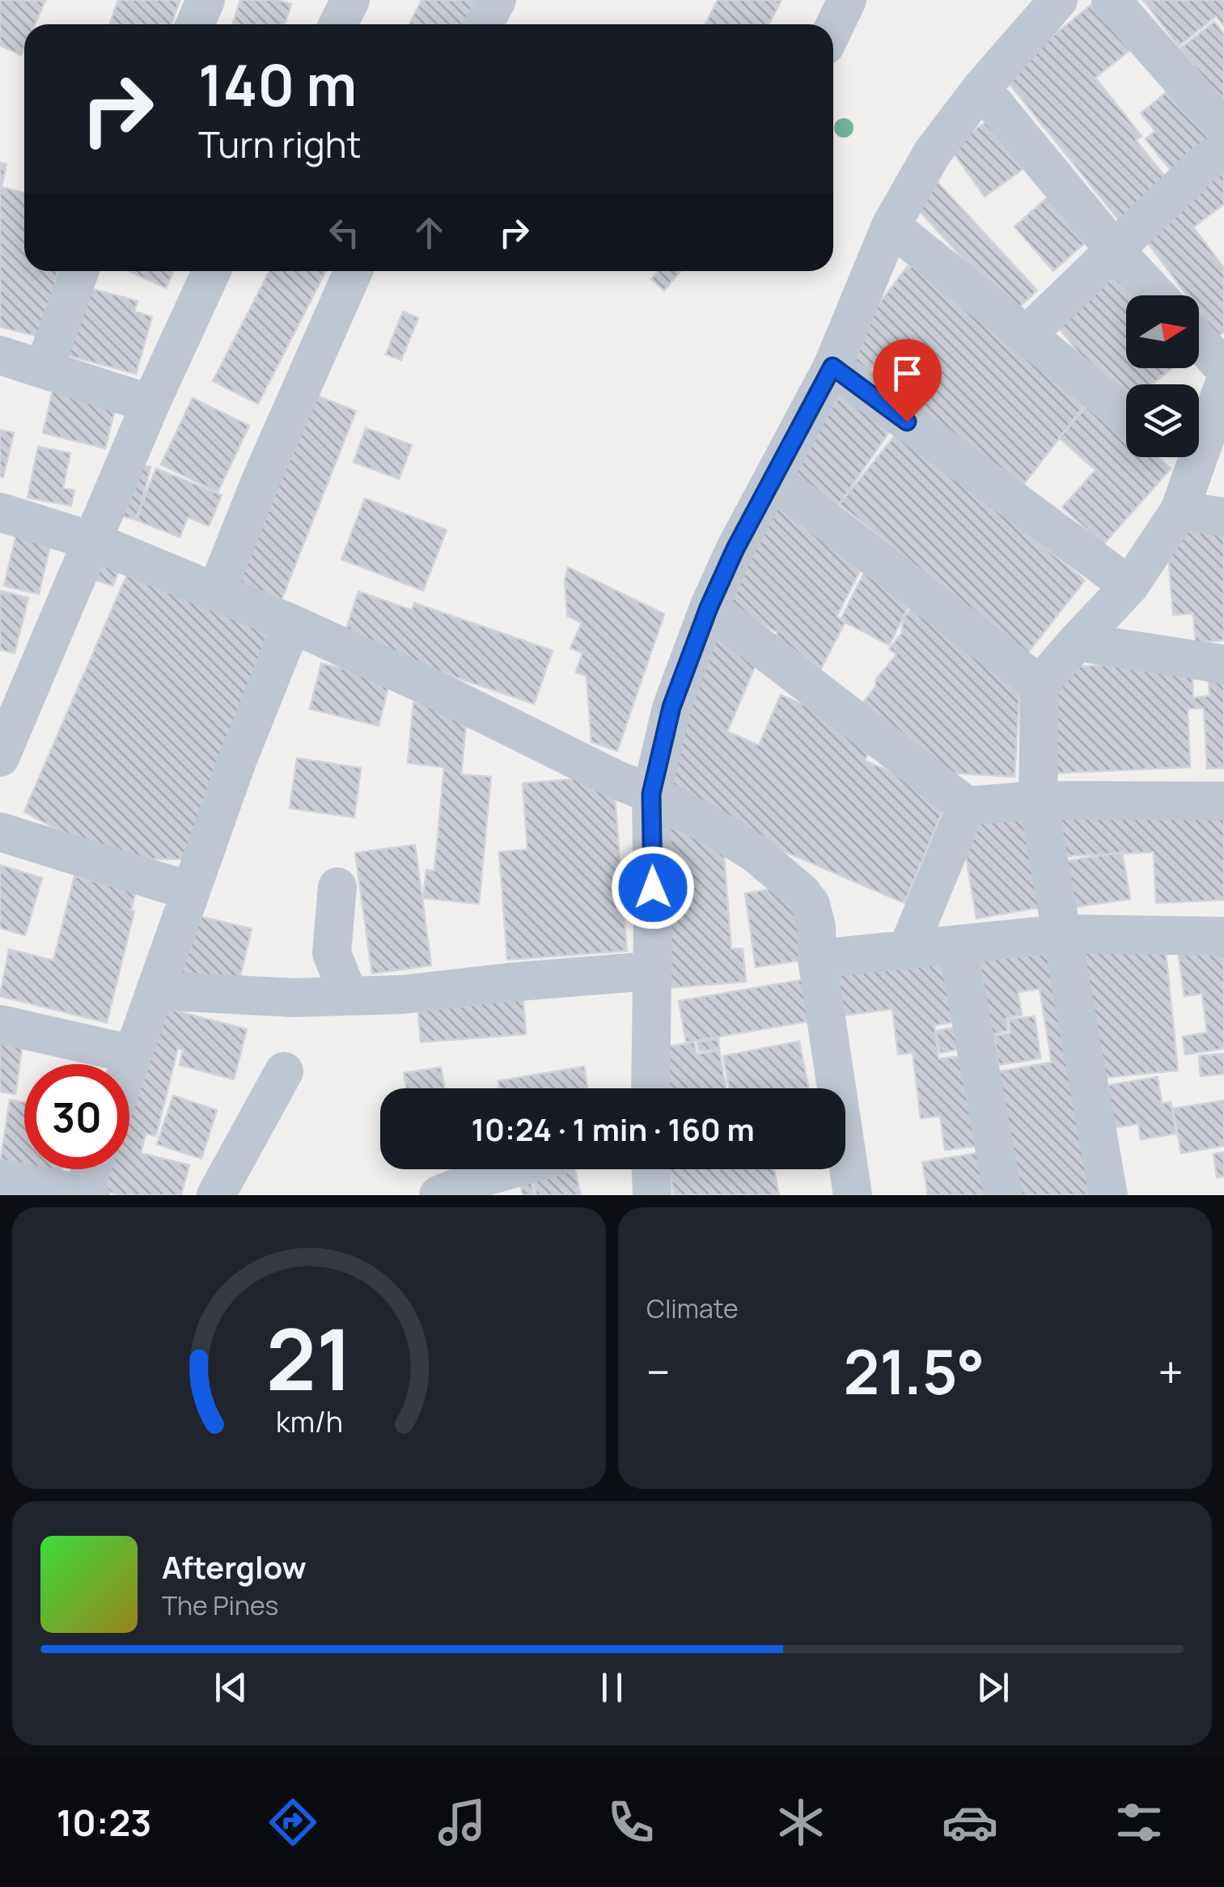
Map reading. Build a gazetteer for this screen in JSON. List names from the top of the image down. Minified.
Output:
{"north":"right","page":{"turn":["140 m","Turn right"],"limit":"30","trip":"10:24 · 1 min · 160 m","tile":"Climate","heat":["−","21.5°","+"],"song":["Afterglow","The Pines"],"tabs":"10:23","gauge":["21","km/h"]}}
